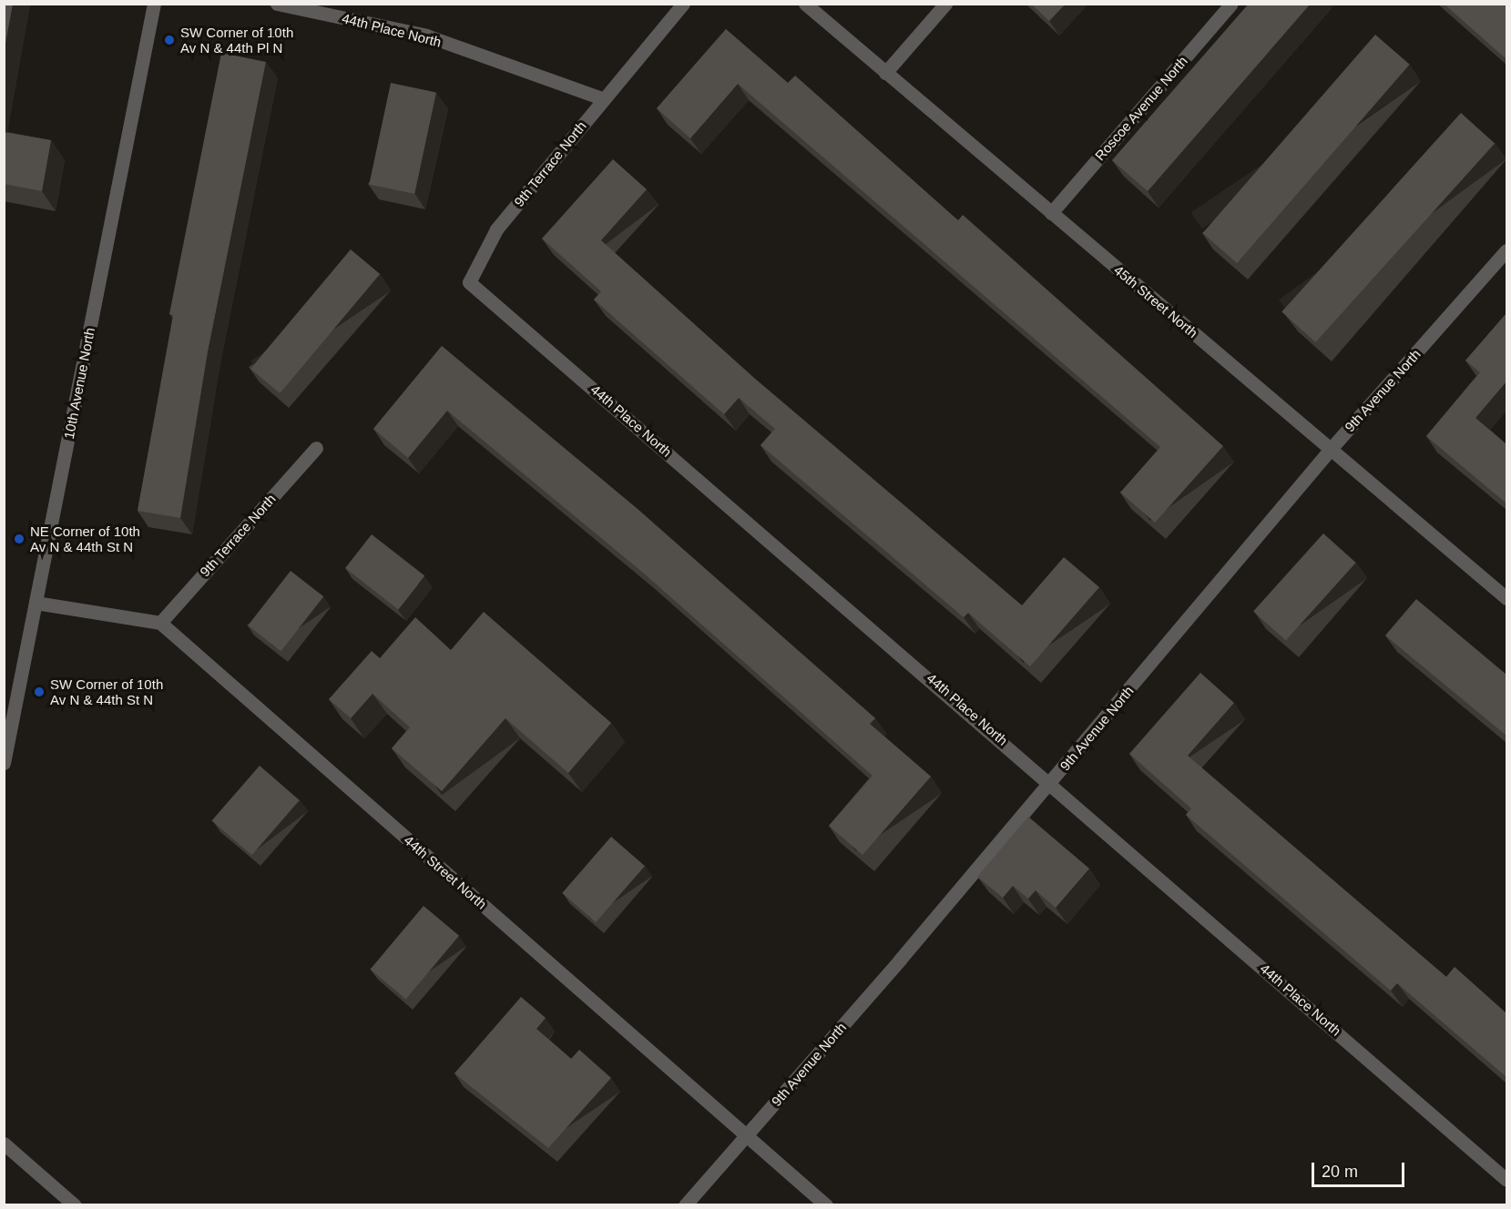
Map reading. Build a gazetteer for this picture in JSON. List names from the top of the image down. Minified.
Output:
{"streets":{"street":["44th Place North","Roscoe Avenue North","9th Terrace North","45th Street North","10th Avenue North","9th Avenue North","44th Street North"]},"crossings":[["44th Place North","9th Terrace North"],["44th Place North","9th Avenue North"],["Roscoe Avenue North","45th Street North"],["9th Terrace North","44th Street North"],["45th Street North","9th Avenue North"],["9th Avenue North","44th Street North"]],"places":["SW Corner of 10th Av N & 44th Pl N","NE Corner of 10th Av N & 44th St N","SW Corner of 10th Av N & 44th St N"],"scale_bar":"20 m"}
